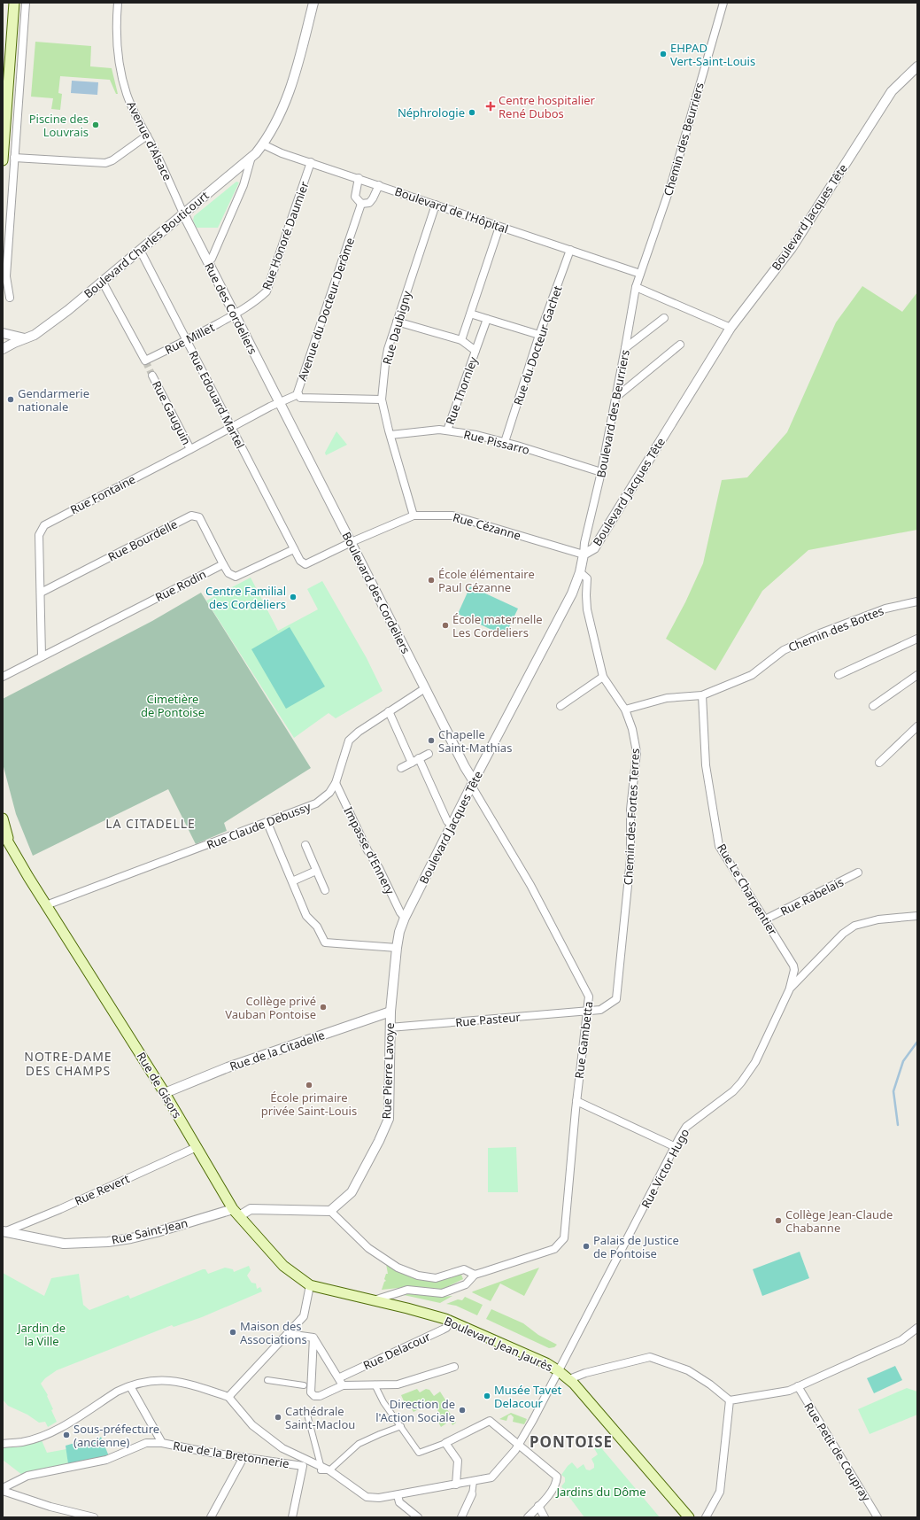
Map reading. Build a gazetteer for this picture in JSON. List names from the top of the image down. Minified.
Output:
{"streets":{"main road":["Rue de Gisors","Boulevard Jean Jaurès"],"street":["Chemin des Beurriers","Avenue d'Alsace","Boulevard de l'Hôpital","Boulevard Jacques Tête","Rue Honoré Daumier","Boulevard Charles Bouticourt","Rue des Cordeliers","Avenue du Docteur Derôme","Rue Daubigny","Rue Millet","Rue du Docteur Gachet","Rue Thornley","Rue Edouard Martel","Rue Gauguin","Boulevard des Beurriers","Rue Pissarro","Rue Fontaine","Rue Cézanne","Rue Bourdelle","Rue Rodin","Boulevard des Cordeliers","Chemin des Bottes","Chemin des Fortes Terres","Rue Claude Debussy","Impasse d'Ennery","Rue Le Charpentier","Rue Rabelais","Rue Pasteur","Rue Gambetta","Rue de la Citadelle","Rue Pierre Lavoye","Rue Victor Hugo","Rue Revert","Rue Saint-Jean","Rue Delacour","Rue Petit de Coupray","Rue de la Bretonnerie"]},"crossings":[["Chemin des Beurriers","Boulevard de l'Hôpital"],["Chemin des Beurriers","Boulevard des Beurriers"],["Avenue d'Alsace","Boulevard Charles Bouticourt"],["Avenue d'Alsace","Rue des Cordeliers"],["Boulevard de l'Hôpital","Rue Honoré Daumier"],["Boulevard de l'Hôpital","Boulevard Charles Bouticourt"],["Boulevard de l'Hôpital","Rue Daubigny"],["Boulevard de l'Hôpital","Rue du Docteur Gachet"],["Boulevard de l'Hôpital","Rue Thornley"],["Boulevard de l'Hôpital","Boulevard des Beurriers"],["Boulevard Jacques Tête","Boulevard des Beurriers"],["Boulevard Jacques Tête","Rue Cézanne"],["Boulevard Jacques Tête","Boulevard des Cordeliers"],["Boulevard Jacques Tête","Chemin des Fortes Terres"],["Boulevard Jacques Tête","Impasse d'Ennery"],["Boulevard Jacques Tête","Rue Gambetta"],["Boulevard Jacques Tête","Rue de la Citadelle"],["Boulevard Jacques Tête","Rue Pierre Lavoye"],["Rue Honoré Daumier","Rue des Cordeliers"],["Rue Honoré Daumier","Rue Millet"],["Boulevard Charles Bouticourt","Rue des Cordeliers"],["Boulevard Charles Bouticourt","Rue Millet"],["Boulevard Charles Bouticourt","Rue Edouard Martel"],["Rue des Cordeliers","Avenue du Docteur Derôme"],["Rue des Cordeliers","Rue Millet"],["Rue des Cordeliers","Rue Fontaine"],["Rue des Cordeliers","Boulevard des Cordeliers"],["Avenue du Docteur Derôme","Rue Fontaine"],["Avenue du Docteur Derôme","Boulevard des Cordeliers"],["Rue Daubigny","Rue Thornley"],["Rue Daubigny","Rue Pissarro"],["Rue Daubigny","Rue Cézanne"],["Rue Millet","Rue Edouard Martel"],["Rue du Docteur Gachet","Rue Pissarro"],["Rue Thornley","Rue Pissarro"],["Rue Edouard Martel","Rue Fontaine"],["Rue Gauguin","Rue Fontaine"],["Boulevard des Beurriers","Rue Pissarro"],["Boulevard des Beurriers","Rue Cézanne"],["Rue Fontaine","Rue Bourdelle"],["Rue Fontaine","Rue Rodin"],["Rue Fontaine","Boulevard des Cordeliers"],["Rue Cézanne","Boulevard des Cordeliers"],["Rue Bourdelle","Rue Rodin"],["Boulevard des Cordeliers","Rue Claude Debussy"],["Boulevard des Cordeliers","Rue Gambetta"],["Chemin des Bottes","Rue Le Charpentier"],["Chemin des Fortes Terres","Rue Pasteur"],["Chemin des Fortes Terres","Rue Gambetta"],["Rue Claude Debussy","Impasse d'Ennery"],["Rue Claude Debussy","Rue de Gisors"],["Rue Le Charpentier","Rue Rabelais"],["Rue Le Charpentier","Rue Victor Hugo"],["Rue Pasteur","Rue Gambetta"],["Rue Pasteur","Rue Pierre Lavoye"],["Rue de la Citadelle","Rue Pierre Lavoye"],["Rue de la Citadelle","Rue de Gisors"],["Rue de Gisors","Rue Revert"],["Rue de Gisors","Rue Saint-Jean"],["Rue de Gisors","Boulevard Jean Jaurès"],["Rue Victor Hugo","Boulevard Jean Jaurès"],["Rue Revert","Rue Saint-Jean"],["Boulevard Jean Jaurès","Rue Delacour"]],"districts":["LA CITADELLE","NOTRE-DAME DES CHAMPS","PONTOISE"],"parks":["Cimetière de Pontoise","Jardin de la Ville","Jardins du Dôme"],"places":{"other":["EHPAD Vert-Saint-Louis","Néphrologie","Piscine des Louvrais","Gendarmerie nationale","École élémentaire Paul Cézanne","Centre Familial des Cordeliers","École maternelle Les Cordeliers","Chapelle Saint-Mathias","Collège privé Vauban Pontoise","École primaire privée Saint-Louis","Collège Jean-Claude Chabanne","Palais de Justice de Pontoise","Maison des Associations","Musée Tavet Delacour","Direction de l'Action Sociale","Cathédrale Saint-Maclou","Sous-préfecture (ancienne)"],"health":["Centre hospitalier René Dubos"]}}
